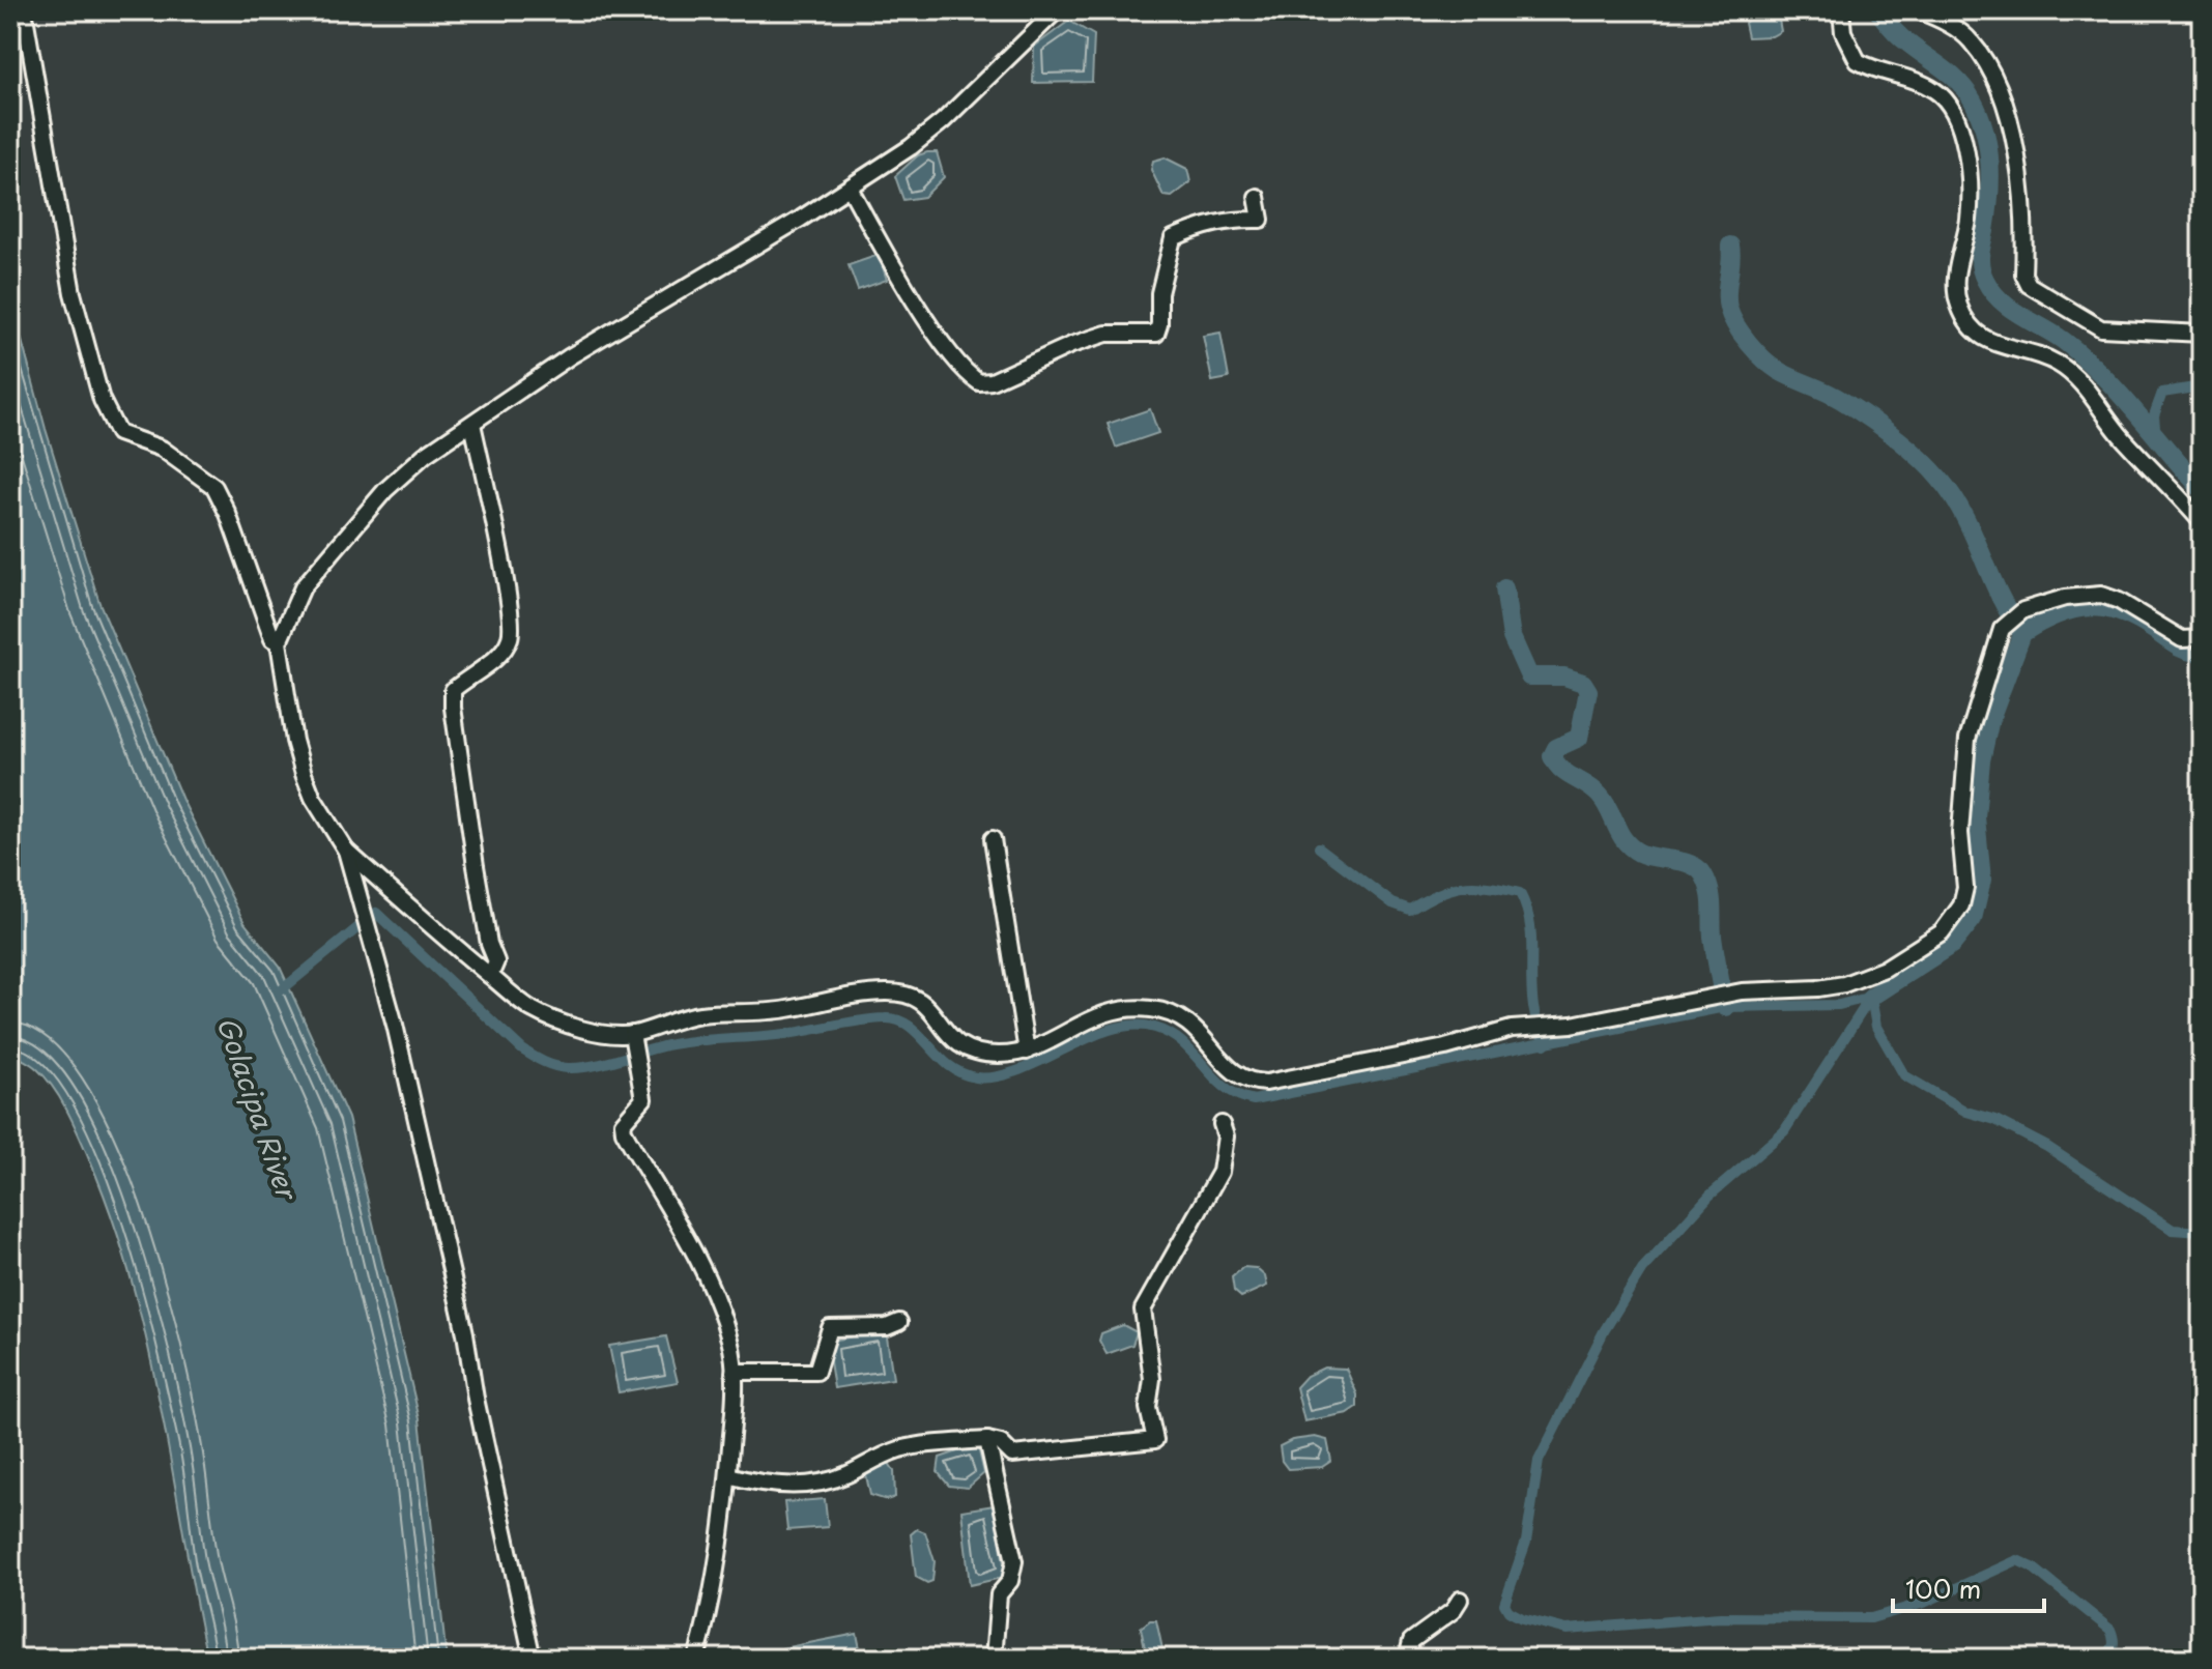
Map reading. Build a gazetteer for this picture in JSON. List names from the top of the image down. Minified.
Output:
{"water":["Golacipa River"],"scale_bar":"100 m"}
